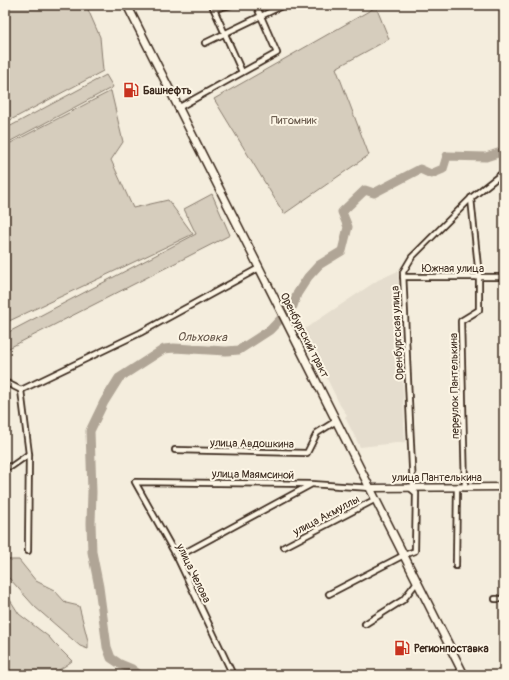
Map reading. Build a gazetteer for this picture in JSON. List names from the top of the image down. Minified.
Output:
{"streets":{"main road":["Оренбургский тракт","улица Пантелькина"],"street":["Южная улица","Оренбургская улица","переулок Пантелькина","улица Авдошкина","улица Маямсиной","улица Акмуллы","улица Челова"]},"crossings":[["Южная улица","Оренбургская улица"],["Южная улица","переулок Пантелькина"],["Оренбургская улица","Оренбургский тракт"],["Оренбургская улица","переулок Пантелькина"],["Оренбургская улица","улица Пантелькина"],["Оренбургский тракт","улица Авдошкина"],["Оренбургский тракт","улица Маямсиной"],["Оренбургский тракт","улица Пантелькина"],["Оренбургский тракт","улица Акмуллы"],["переулок Пантелькина","улица Пантелькина"],["улица Маямсиной","улица Пантелькина"],["улица Маямсиной","улица Челова"]],"water":["Ольховка"],"parks":["Питомник"],"places":{"fuel station":["Башнефть","Регионпоставка"]}}
